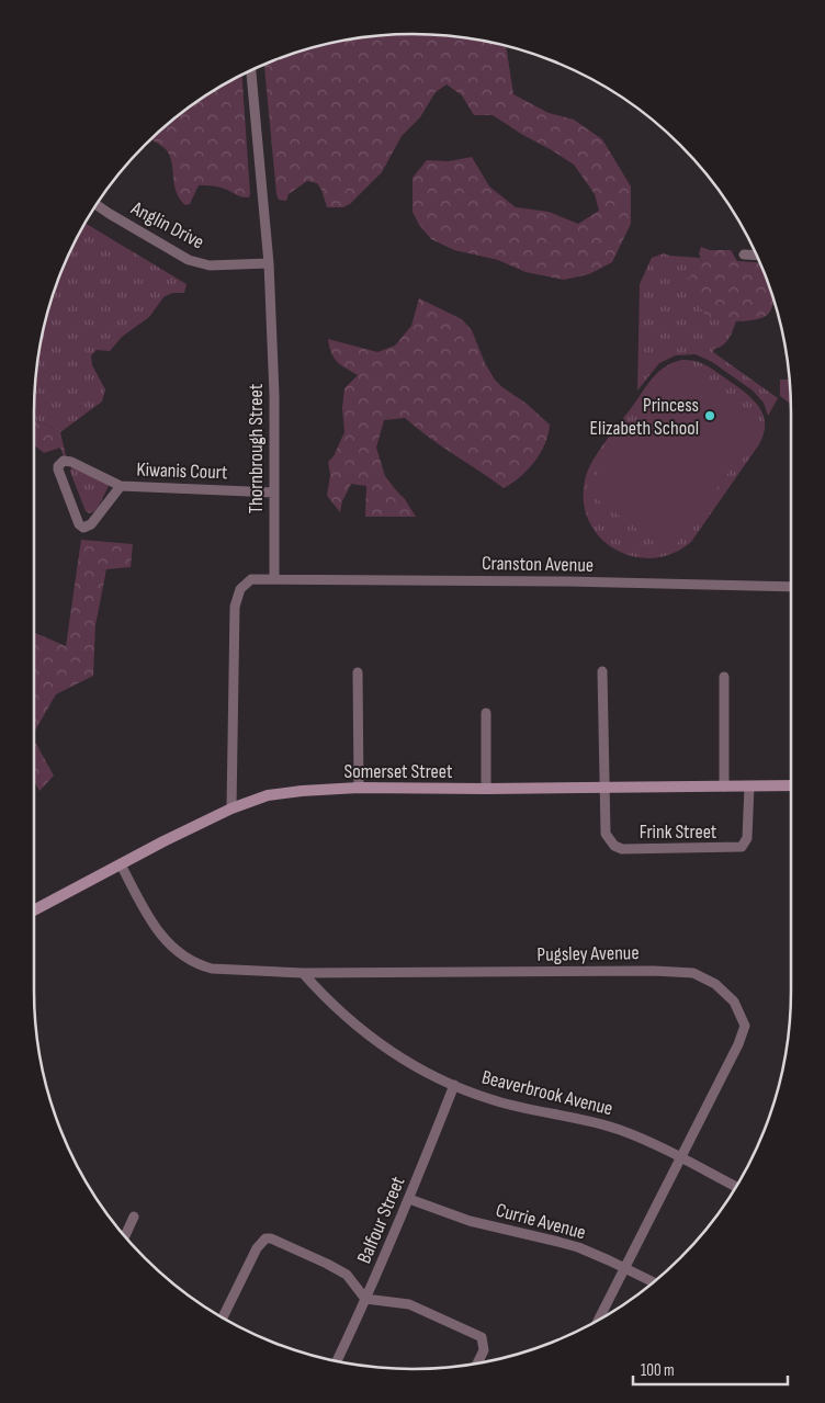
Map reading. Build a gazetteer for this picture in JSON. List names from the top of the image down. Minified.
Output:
{"streets":{"main road":["Somerset Street"],"street":["Anglin Drive","Thornbrough Street","Kiwanis Court","Cranston Avenue","Frink Street","Pugsley Avenue","Beaverbrook Avenue","Balfour Street","Currie Avenue"]},"crossings":[["Anglin Drive","Thornbrough Street"],["Thornbrough Street","Kiwanis Court"],["Thornbrough Street","Cranston Avenue"],["Somerset Street","Frink Street"],["Somerset Street","Pugsley Avenue"],["Pugsley Avenue","Beaverbrook Avenue"],["Pugsley Avenue","Currie Avenue"],["Beaverbrook Avenue","Balfour Street"],["Balfour Street","Currie Avenue"]],"places":["Princess Elizabeth School"],"scale_bar":"100 m"}
